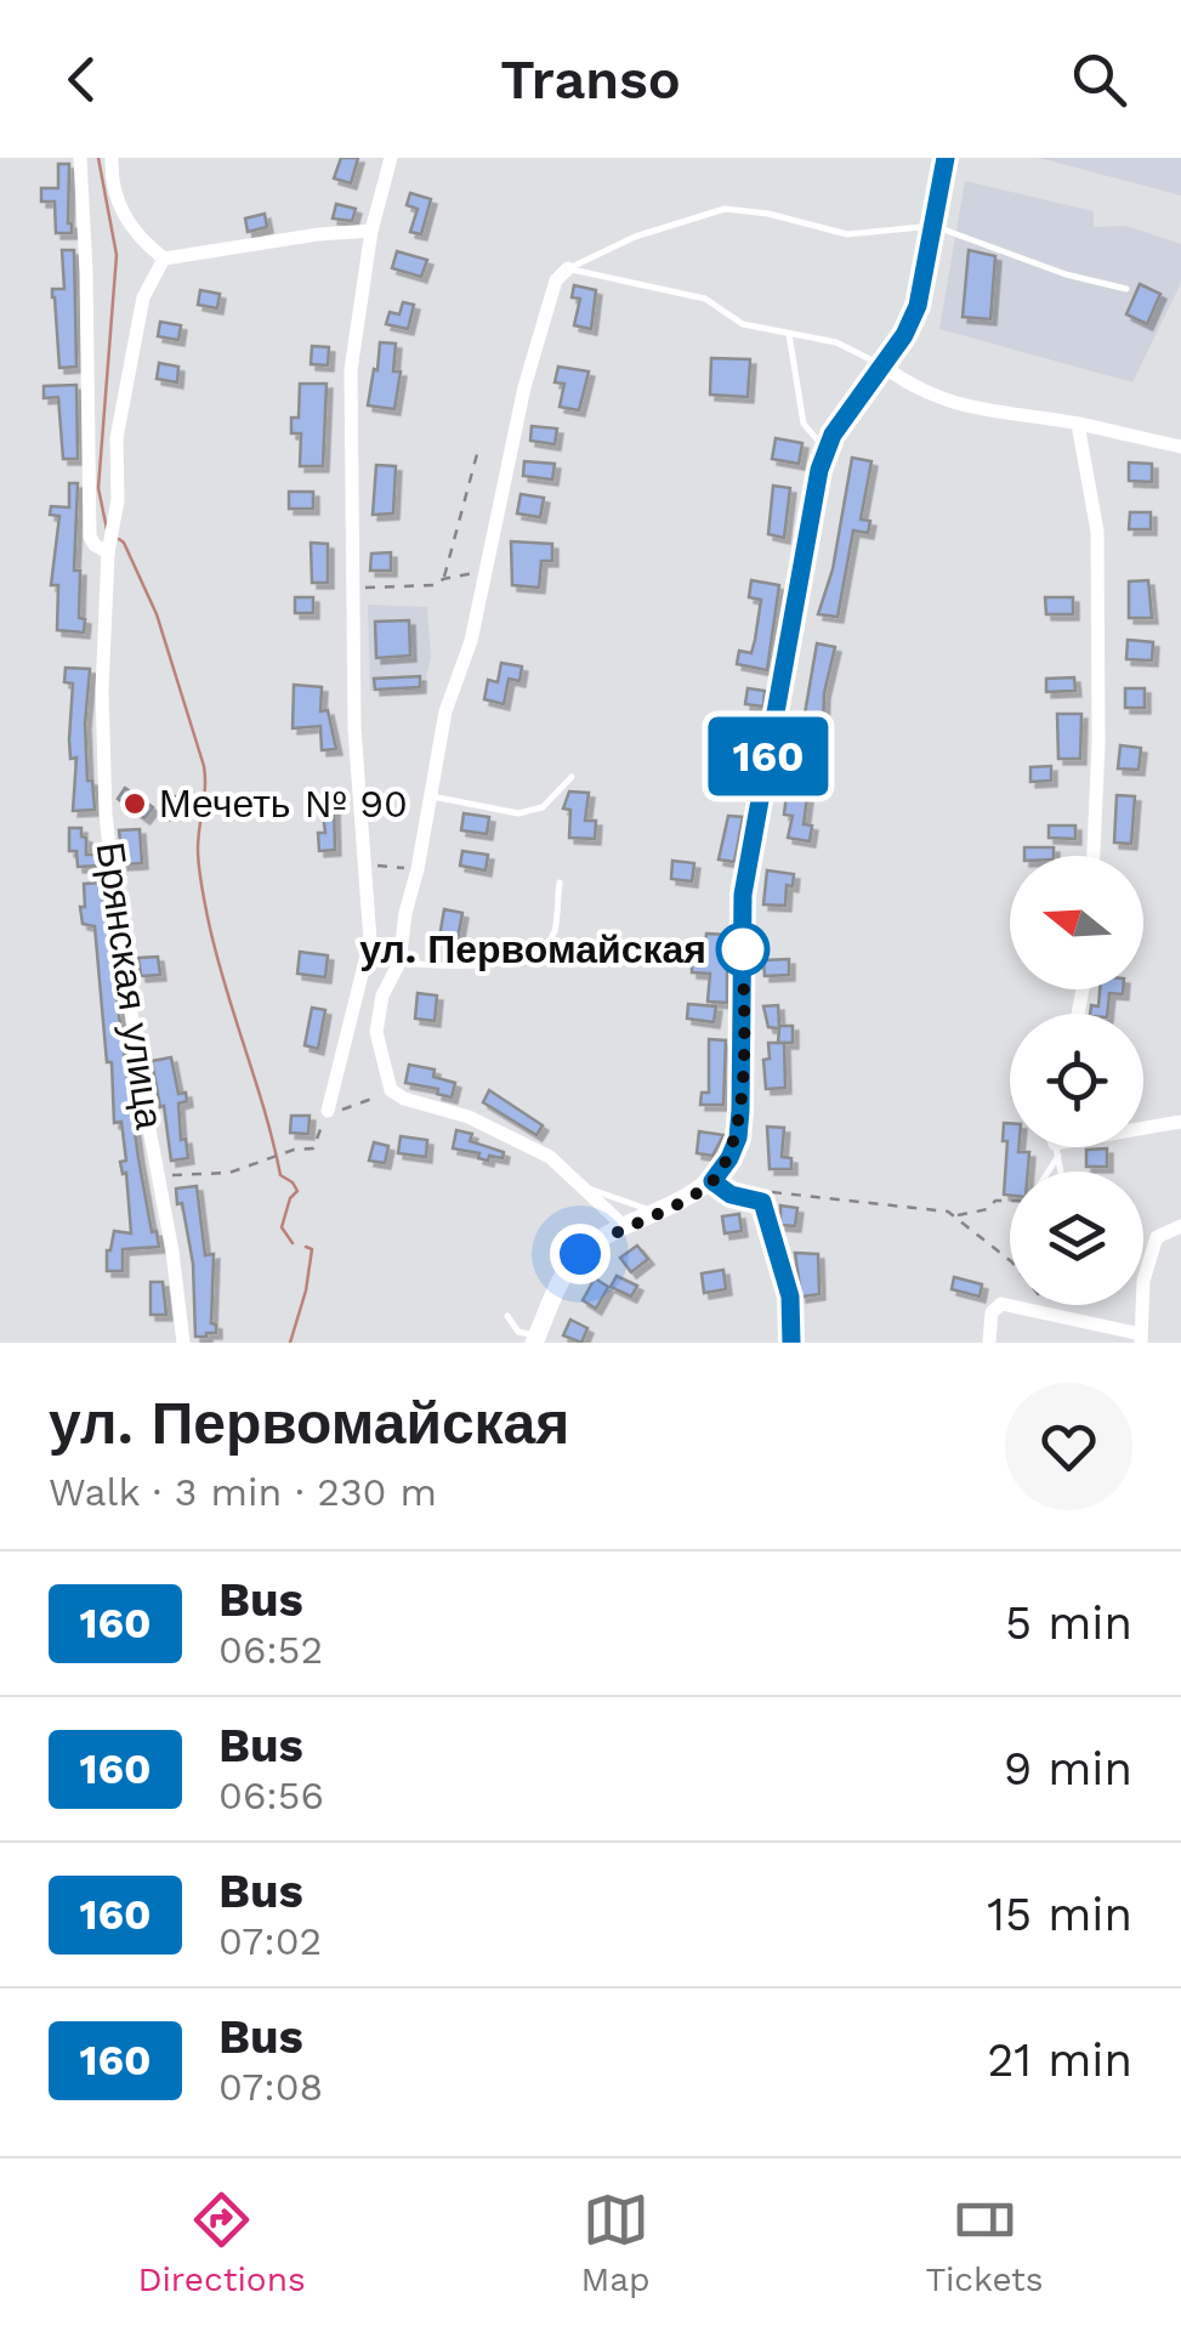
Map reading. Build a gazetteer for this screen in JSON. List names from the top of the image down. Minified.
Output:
{"streets":{"street":["Брянская улица"]},"places":["Мечеть № 90","ул. Первомайская"],"lines":["bus line 160"],"north":"left","page":{"header":"Transo","on_map":"160","heading":["ул. Первомайская","Walk · 3 min · 230 m"],"list":[{"mark":"160","name":"Bus","note":"06:52","value":"5 min"},{"mark":"160","name":"Bus","note":"06:56","value":"9 min"},{"mark":"160","name":"Bus","note":"07:02","value":"15 min"},{"mark":"160","name":"Bus","note":"07:08","value":"21 min"}],"tabs":["Directions","Map","Tickets"]}}
